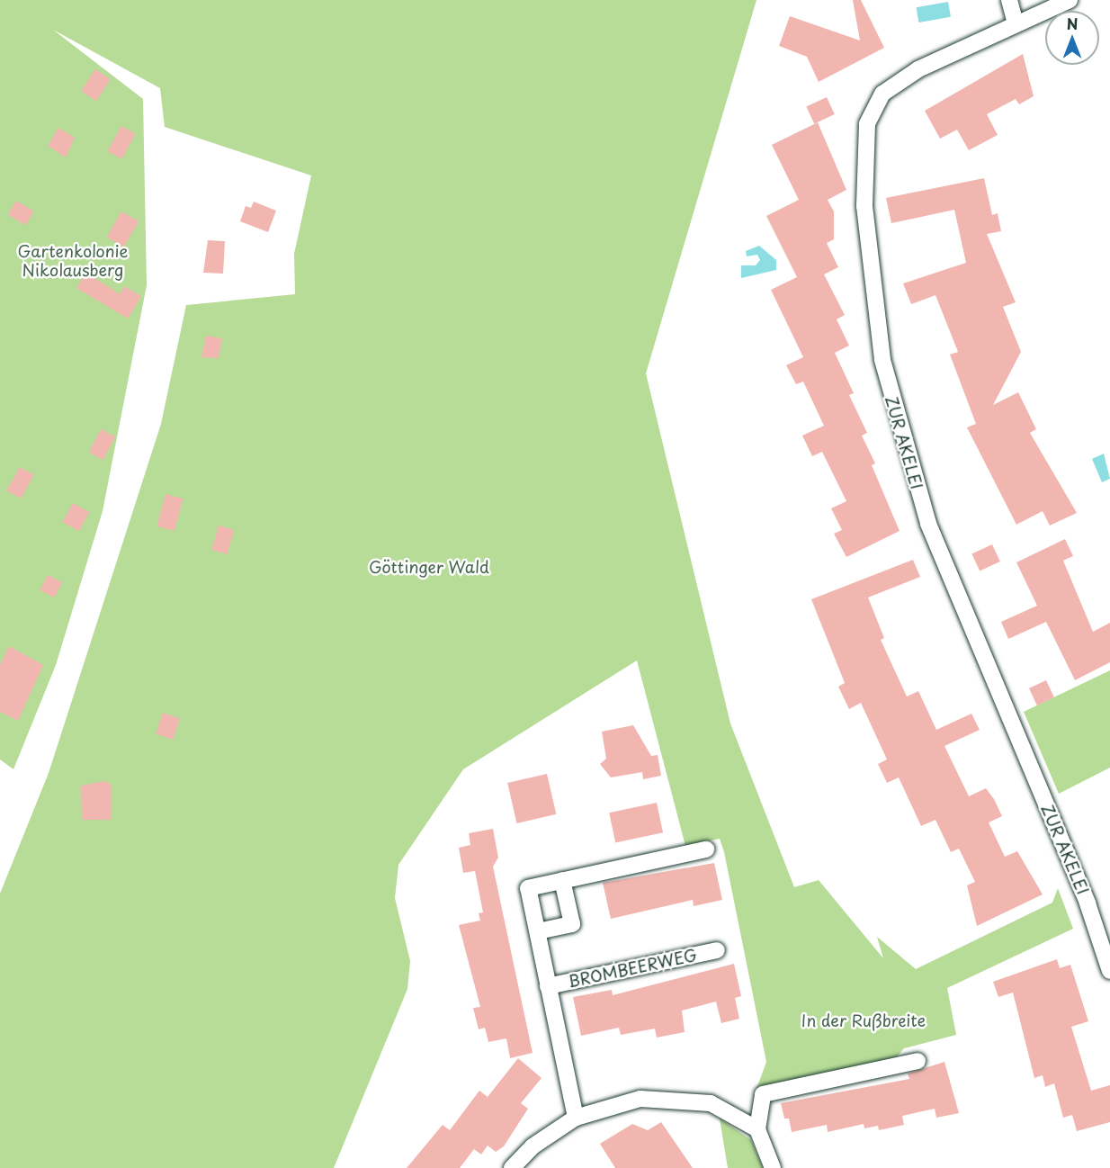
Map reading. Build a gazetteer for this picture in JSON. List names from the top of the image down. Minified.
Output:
{"streets":{"street":["ZUR AKELEI","BROMBEERWEG"]},"parks":["Gartenkolonie Nikolausberg","Göttinger Wald","In der Rußbreite"],"north":"top"}
